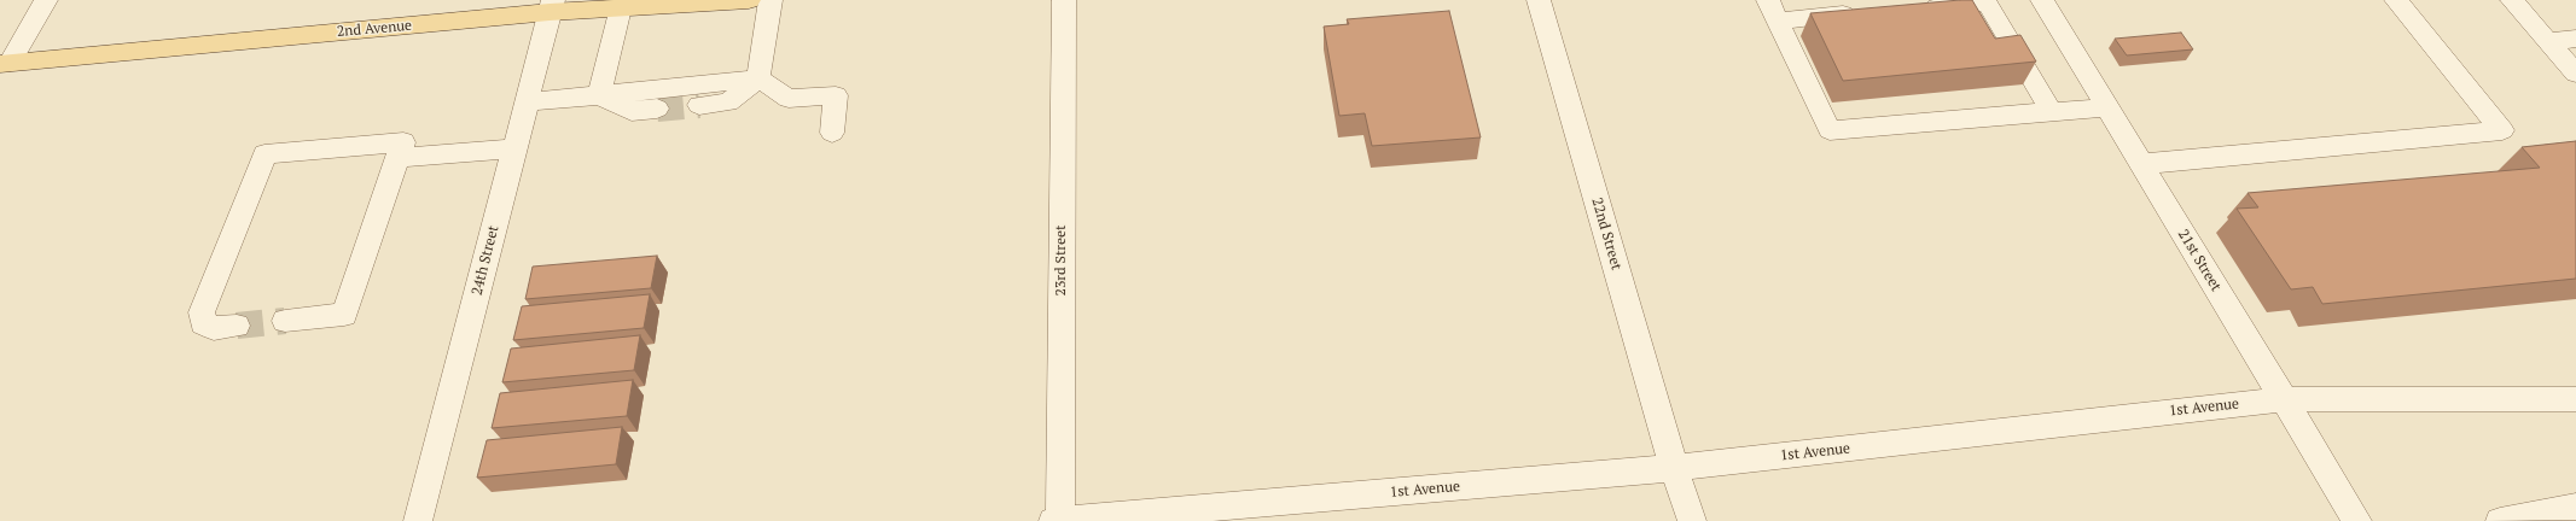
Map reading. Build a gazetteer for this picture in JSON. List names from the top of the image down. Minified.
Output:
{"streets":{"main road":["2nd Avenue"],"street":["22nd Street","24th Street","23rd Street","21st Street","1st Avenue"]},"crossings":[["2nd Avenue","24th Street"],["22nd Street","1st Avenue"],["23rd Street","1st Avenue"],["21st Street","1st Avenue"]]}
